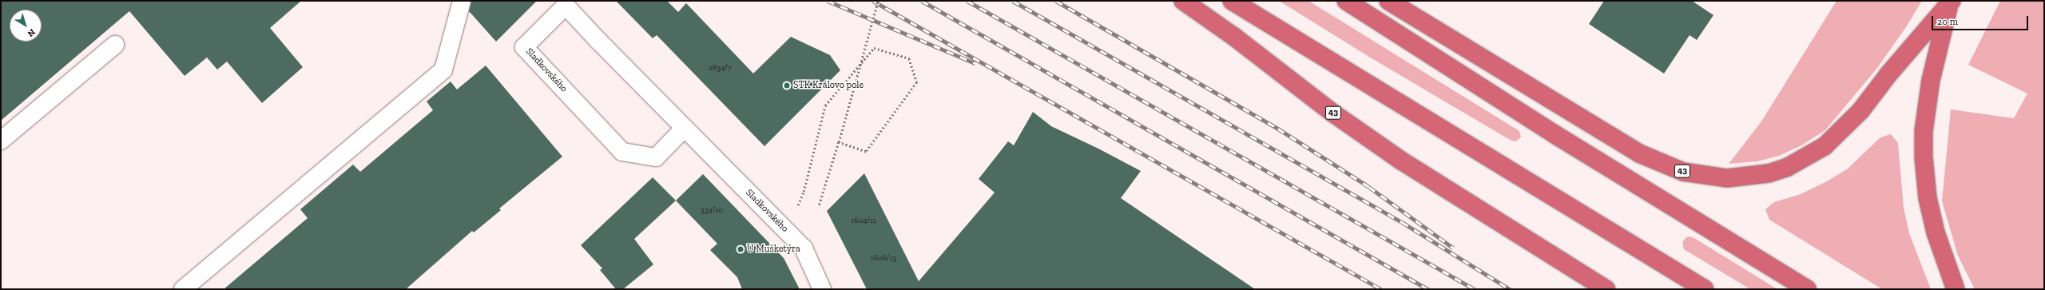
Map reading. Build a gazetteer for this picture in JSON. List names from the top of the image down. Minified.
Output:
{"streets":{"highway":["43"],"street":["Sladkovského"]},"places":["STK Královo pole","U Mušketýra"],"house_numbers":["2834/7","334/10","1604/11","1606/13"],"scale_bar":"20 m","north":"bottom right"}
